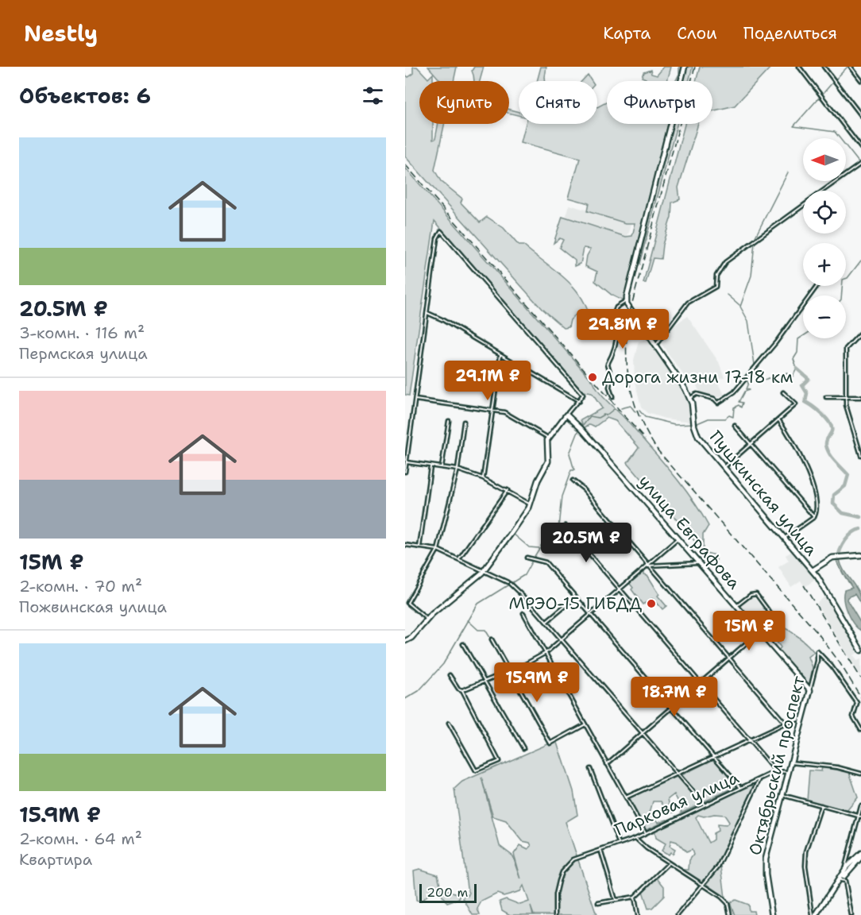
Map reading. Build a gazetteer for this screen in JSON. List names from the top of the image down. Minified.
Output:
{"streets":{"street":["Пушкинская улица","улица Евграфова","Октябрьский проспект","Парковая улица"]},"crossings":[["улица Евграфова","Октябрьский проспект"]],"places":["Дорога жизни 17-18 км","МРЭО-15 ГИБДД"],"scale_bar":"200 m","north":"left","page":{"header":"Nestly","nav":["Карта","Слои","Поделиться"],"heading":"Объектов: 6","chip":["Купить","Снять","Фильтры"],"list":[{"name":"20.5M ₽","note":"3-комн. · 116 m² · Пермская улица"},{"name":"15M ₽","note":"2-комн. · 70 m² · Пожвинская улица"},{"name":"15.9M ₽","note":"2-комн. · 64 m² · Квартира"}],"map_buttons":["+","−"],"price":["29.8M ₽","29.1M ₽","20.5M ₽","15M ₽","15.9M ₽","18.7M ₽"],"scale":"200 m"}}
